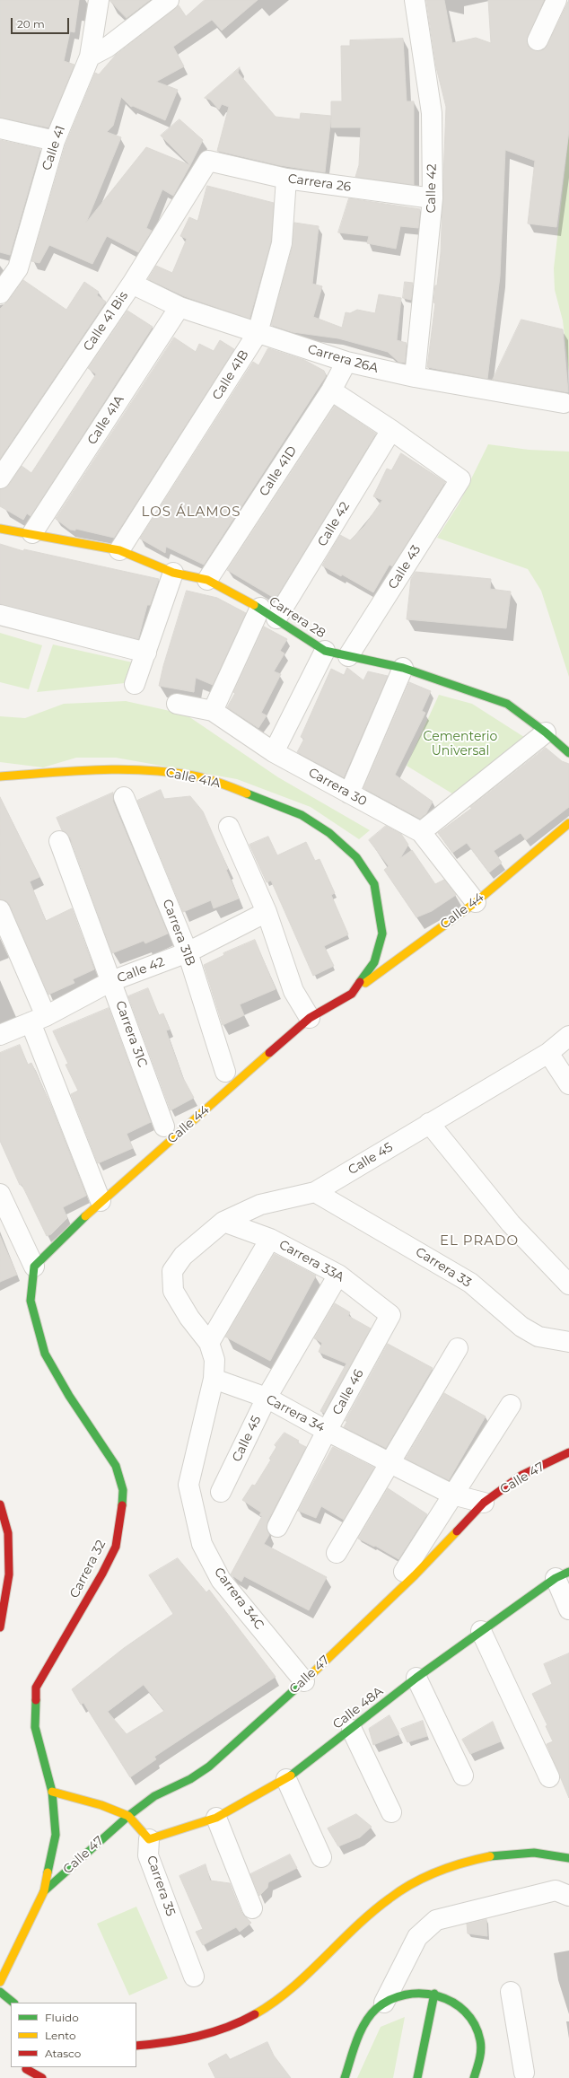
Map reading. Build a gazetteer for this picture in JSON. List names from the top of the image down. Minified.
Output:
{"streets":{"main road":["Calle 41A","Carrera 28","Calle 44","Calle 47","Carrera 32","Calle 48A","Carrera 35"],"street":["Calle 41","Carrera 26","Calle 42","Calle 41 Bis","Carrera 26A","Calle 41B","Calle 41D","Calle 43","Carrera 30","Carrera 31B","Carrera 31C","Calle 45","Carrera 33A","Carrera 33","Calle 46","Carrera 34","Carrera 34C"]},"crossings":[["Carrera 26","Calle 42"],["Carrera 26","Calle 41 Bis"],["Carrera 26","Calle 41B"],["Calle 42","Carrera 26A"],["Calle 42","Calle 43"],["Calle 42","Carrera 28"],["Calle 42","Carrera 31B"],["Calle 42","Carrera 31C"],["Calle 41 Bis","Carrera 26A"],["Carrera 26A","Calle 41B"],["Carrera 26A","Calle 41A"],["Carrera 26A","Calle 41D"],["Calle 41B","Carrera 28"],["Calle 41A","Carrera 28"],["Calle 41A","Calle 44"],["Calle 41D","Carrera 28"],["Calle 43","Carrera 28"],["Carrera 30","Calle 44"],["Calle 44","Carrera 32"],["Calle 45","Carrera 33A"],["Calle 45","Carrera 33"],["Calle 45","Carrera 34"],["Carrera 33A","Calle 46"],["Calle 46","Carrera 34"],["Carrera 34","Calle 47"],["Carrera 34","Carrera 34C"],["Calle 47","Carrera 32"],["Calle 47","Carrera 34C"],["Calle 47","Carrera 35"],["Carrera 32","Carrera 35"],["Calle 48A","Carrera 35"]],"districts":["LOS ÁLAMOS","EL PRADO"],"parks":["Cementerio Universal"],"legend":["Fluido","Lento","Atasco"],"scale_bar":"20 m"}
